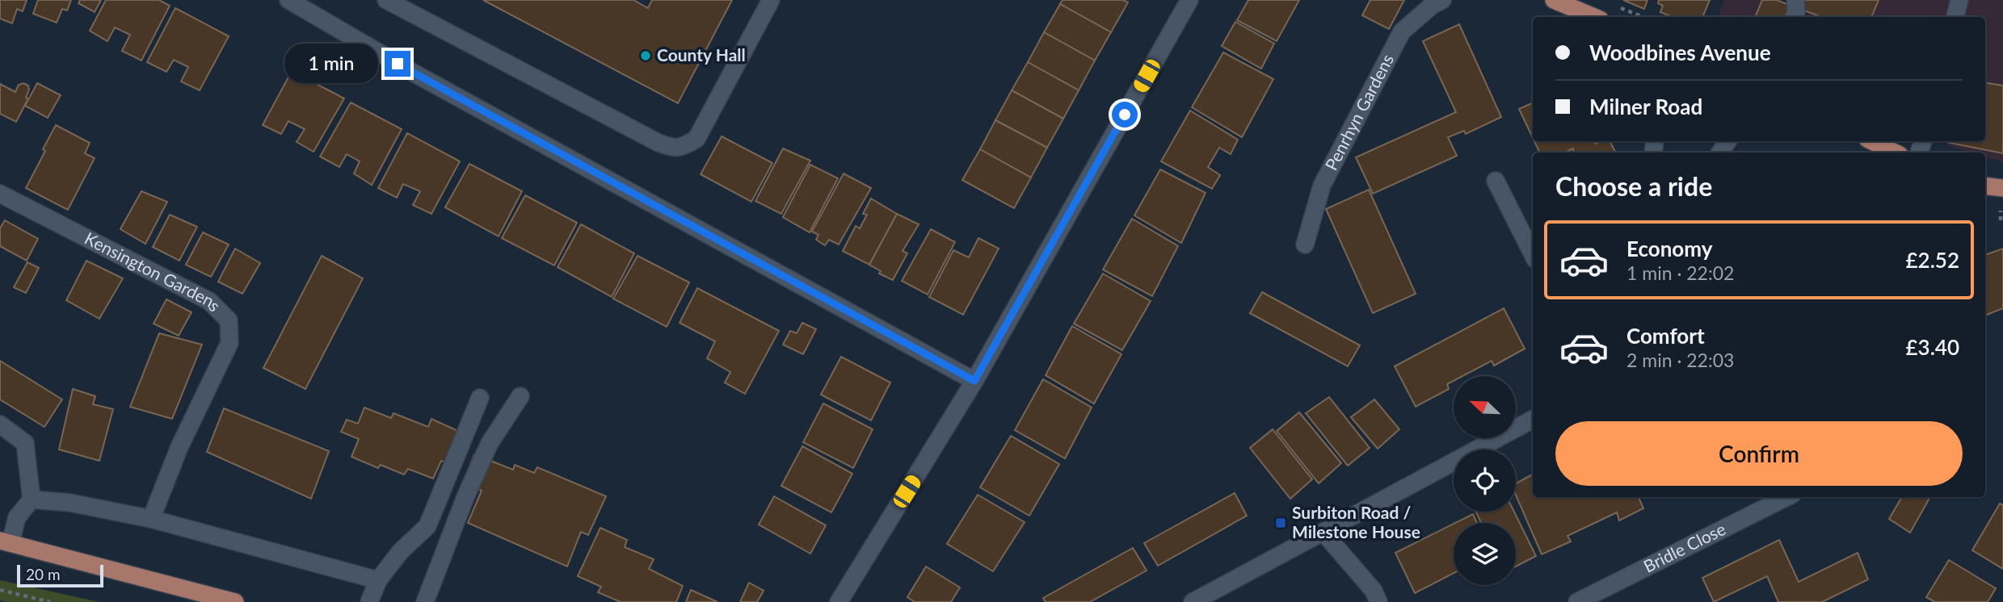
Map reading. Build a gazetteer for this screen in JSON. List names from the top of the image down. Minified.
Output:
{"streets":{"street":["Penrhyn Gardens","Kensington Gardens","Bridle Close"]},"places":{"other":["County Hall"],"transit":["Surbiton Road / Milestone House"]},"scale_bar":"20 m","north":"top left","page":{"banner":["Woodbines Avenue","Milner Road"],"bubble":"1 min","heading":"Choose a ride","list":[{"name":"Economy","note":"1 min · 22:02","value":"£2.52"},{"name":"Comfort","note":"2 min · 22:03","value":"£3.40"}],"buttons":"Confirm","scale":"20 m"}}
